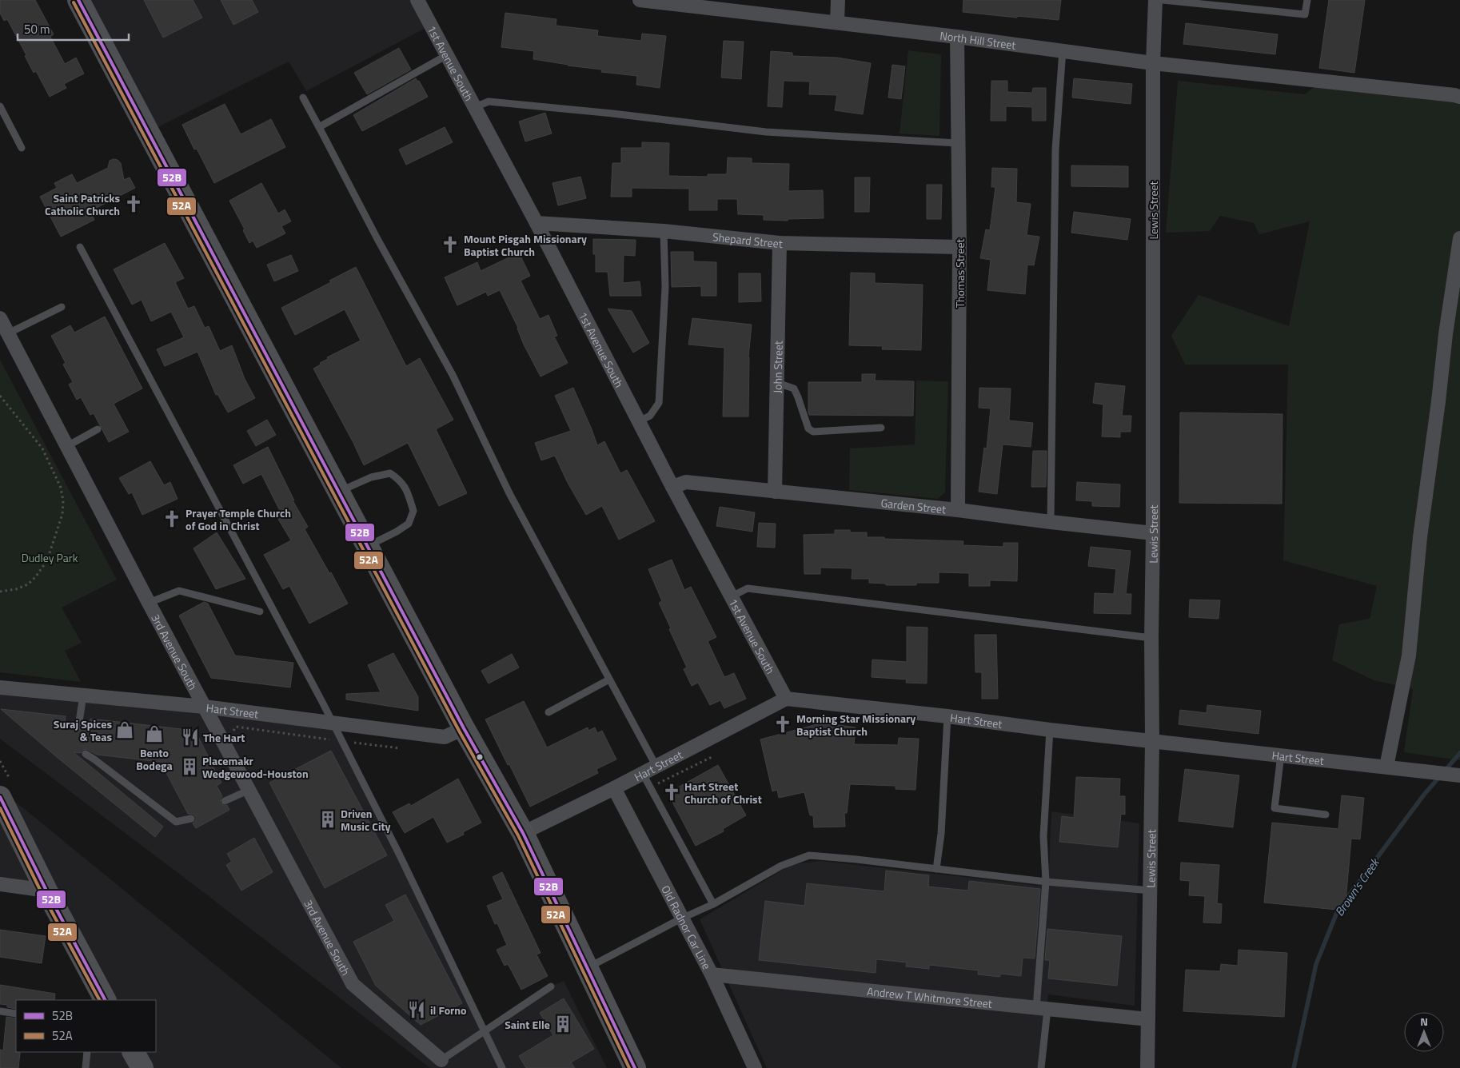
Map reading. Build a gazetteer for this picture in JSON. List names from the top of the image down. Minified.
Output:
{"streets":{"street":["North Hill Street","1st Avenue South","Lewis Street","Shepard Street","Thomas Street","John Street","Garden Street","3rd Avenue South","Hart Street","Old Radnor Car Line","Andrew T Whitmore Street"]},"crossings":[["North Hill Street","Lewis Street"],["North Hill Street","Thomas Street"],["1st Avenue South","Shepard Street"],["1st Avenue South","Garden Street"],["1st Avenue South","Hart Street"],["Lewis Street","Garden Street"],["Lewis Street","Hart Street"],["Lewis Street","Andrew T Whitmore Street"],["Shepard Street","Thomas Street"],["Shepard Street","John Street"],["Thomas Street","Garden Street"],["John Street","Garden Street"],["3rd Avenue South","Hart Street"],["Hart Street","Old Radnor Car Line"],["Old Radnor Car Line","Andrew T Whitmore Street"]],"water":["Brown's Creek"],"parks":["Dudley Park"],"places":{"church":["Saint Patricks Catholic Church","Mount Pisgah Missionary Baptist Church","Prayer Temple Church of God in Christ","Morning Star Missionary Baptist Church","Hart Street Church of Christ"],"shop":["Suraj Spices & Teas","Bento Bodega"],"restaurant":["The Hart","il Forno"],"building":["Placemakr Wedgewood-Houston","Driven Music City","Saint Elle"]},"lines":["transit line 52B","transit line 52A"],"legend":["52B","52A"],"scale_bar":"50 m","north":"top"}
